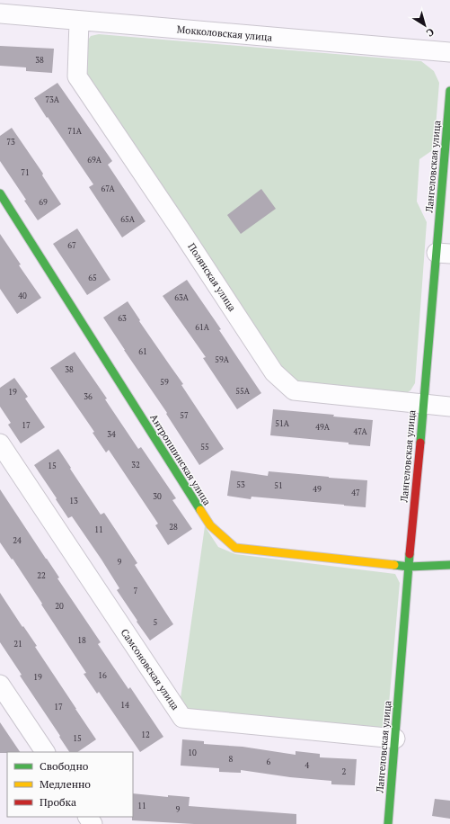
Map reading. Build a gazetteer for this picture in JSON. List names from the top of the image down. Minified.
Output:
{"streets":{"street":["Мокколовская улица","Лангеловская улица","Полянская улица","Антропшинская улица","Самсоновская улица"]},"crossings":[["Мокколовская улица","Полянская улица"],["Лангеловская улица","Полянская улица"],["Лангеловская улица","Антропшинская улица"],["Лангеловская улица","Самсоновская улица"]],"house_numbers":["38","73А","71А","73","69А","71","67А","69","65А","67","65","40","63А","63","61А","61","59А","38","59","55А","19","36","57","51А","17","49А","47А","34","55","32","15","53","51","49","47","30","13","28","11","24","9","22","7","20","5","18","21","16","19","14","17","12","15","10","8","6","4","2","11","9"],"legend":["Свободно","Медленно","Пробка"],"north":"bottom right"}
